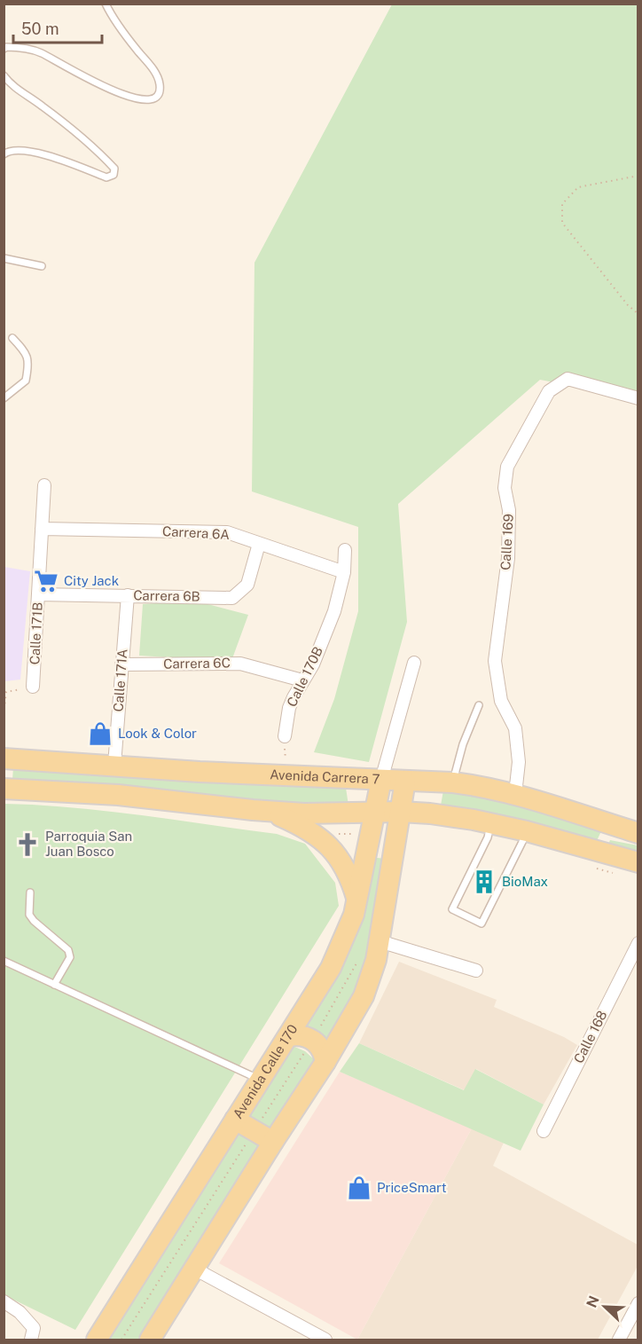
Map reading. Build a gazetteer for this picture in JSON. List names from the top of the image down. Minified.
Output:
{"streets":{"main road":["Avenida Carrera 7","Avenida Calle 170"],"street":["Carrera 6A","Calle 169","Carrera 6B","Calle 171B","Carrera 6C","Calle 170B","Calle 171A","Calle 168"]},"crossings":[["Carrera 6A","Carrera 6B"],["Carrera 6A","Calle 171B"],["Carrera 6A","Calle 170B"],["Calle 169","Avenida Carrera 7"],["Carrera 6B","Calle 171B"],["Carrera 6B","Calle 171A"],["Carrera 6C","Calle 170B"],["Carrera 6C","Calle 171A"],["Calle 171A","Avenida Carrera 7"],["Avenida Carrera 7","Avenida Calle 170"]],"places":{"supermarket":["City Jack"],"shop":["Look & Color","PriceSmart"],"church":["Parroquia San Juan Bosco"],"building":["BioMax"]},"scale_bar":"50 m","north":"top left"}
